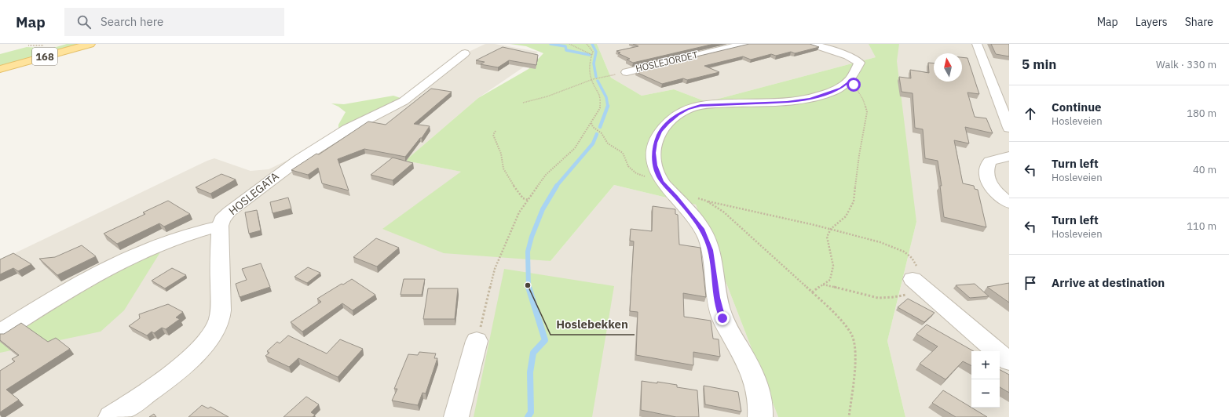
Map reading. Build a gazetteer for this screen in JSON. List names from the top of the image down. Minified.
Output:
{"streets":{"main road":["168"],"street":["HOSLEJORDET","HOSLEGATA"]},"places":["Hoslebekken"],"north":"top","page":{"header":"Map","search":"Search here","nav":["Map","Layers","Share"],"heading":["5 min","Walk · 330 m"],"list":[["Continue","Hosleveien","180 m"],["Turn left","Hosleveien","40 m"],["Turn left","Hosleveien","110 m"],"Arrive at destination"],"map_buttons":["+","−"]}}
